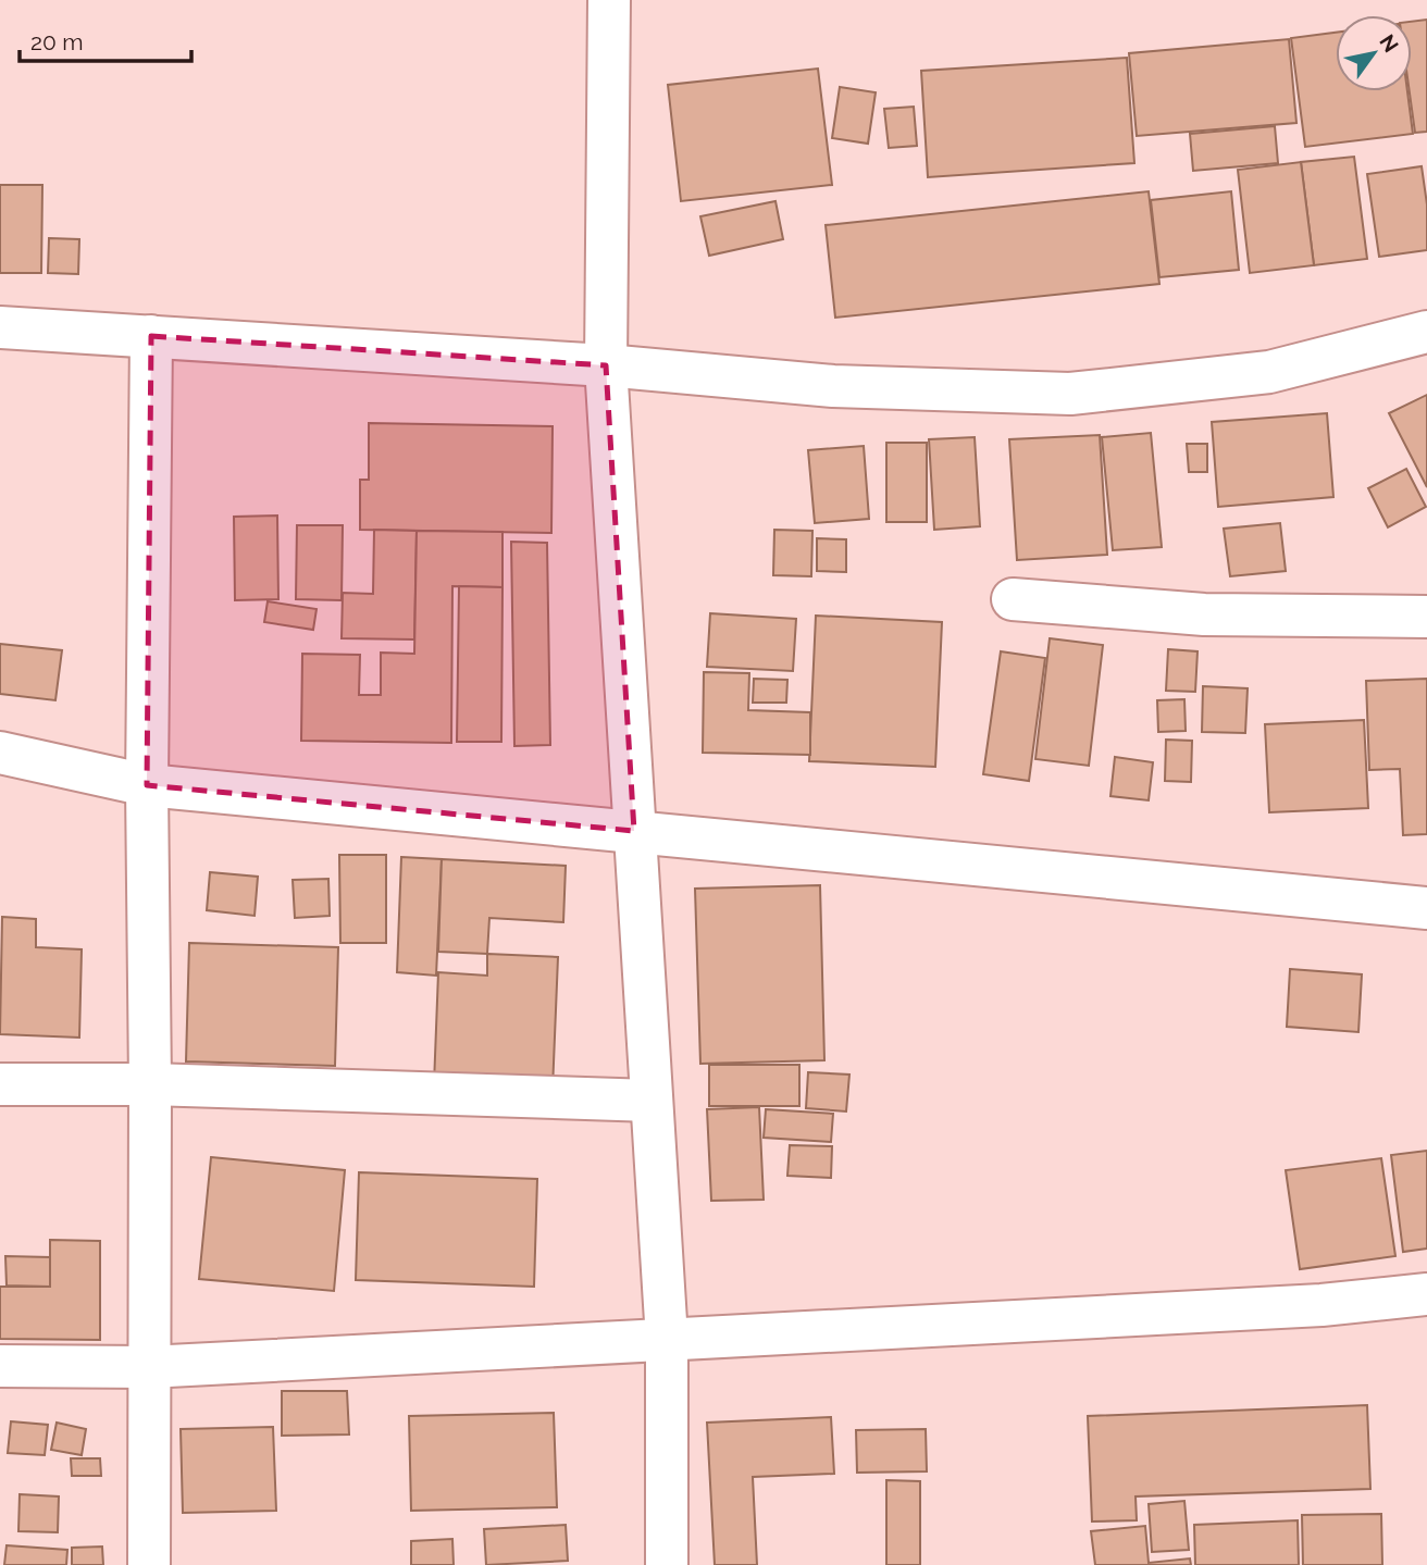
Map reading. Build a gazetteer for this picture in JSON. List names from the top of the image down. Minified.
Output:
{"scale_bar":"20 m","north":"top right"}
